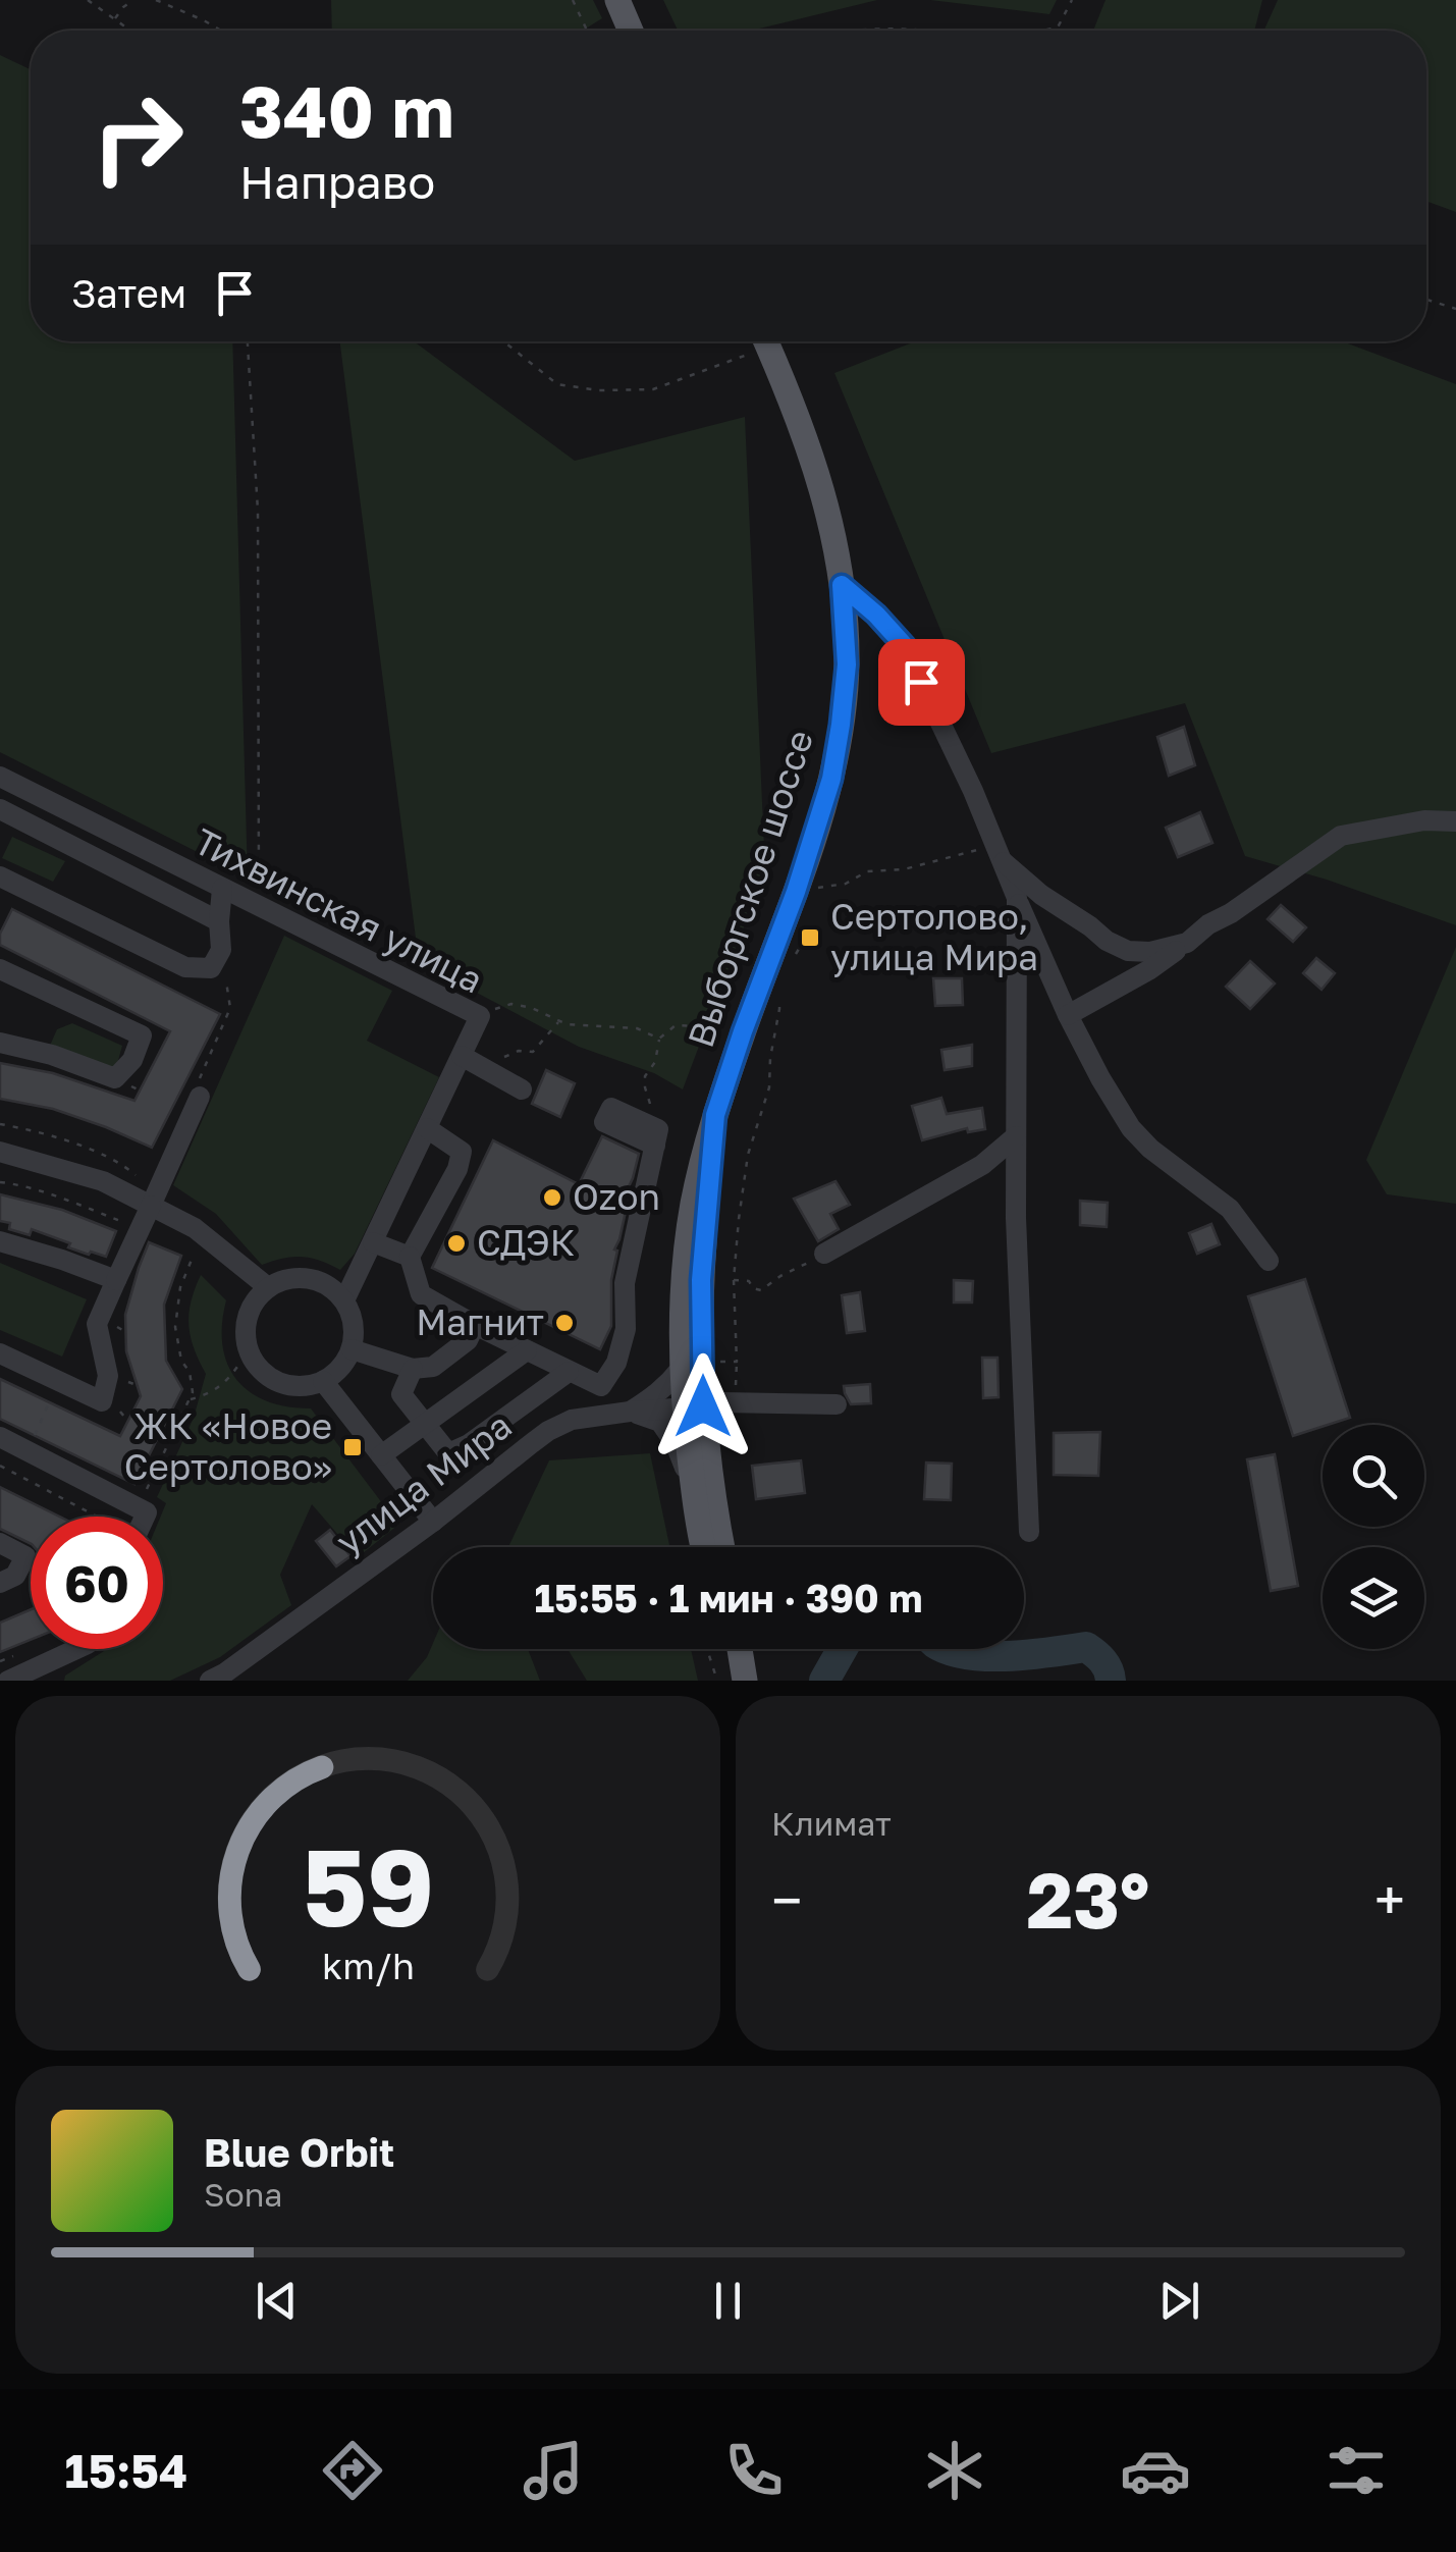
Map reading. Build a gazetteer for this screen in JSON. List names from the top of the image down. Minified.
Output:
{"streets":{"main road":["Выборгское шоссе"],"street":["Тихвинская улица","улица Мира"]},"crossings":[["Выборгское шоссе","улица Мира"]],"places":{"transit":["Сертолово, улица Мира","ЖК «Новое Сертолово»"],"other":["Ozon","СДЭК","Магнит"]},"page":{"turn":["340 m","Направо"],"then":"Затем","limit":"60","trip":"15:55 · 1 мин · 390 m","tile":"Климат","heat":["−","23°","+"],"song":["Blue Orbit","Sona"],"tabs":"15:54","gauge":["59","km/h"]}}
